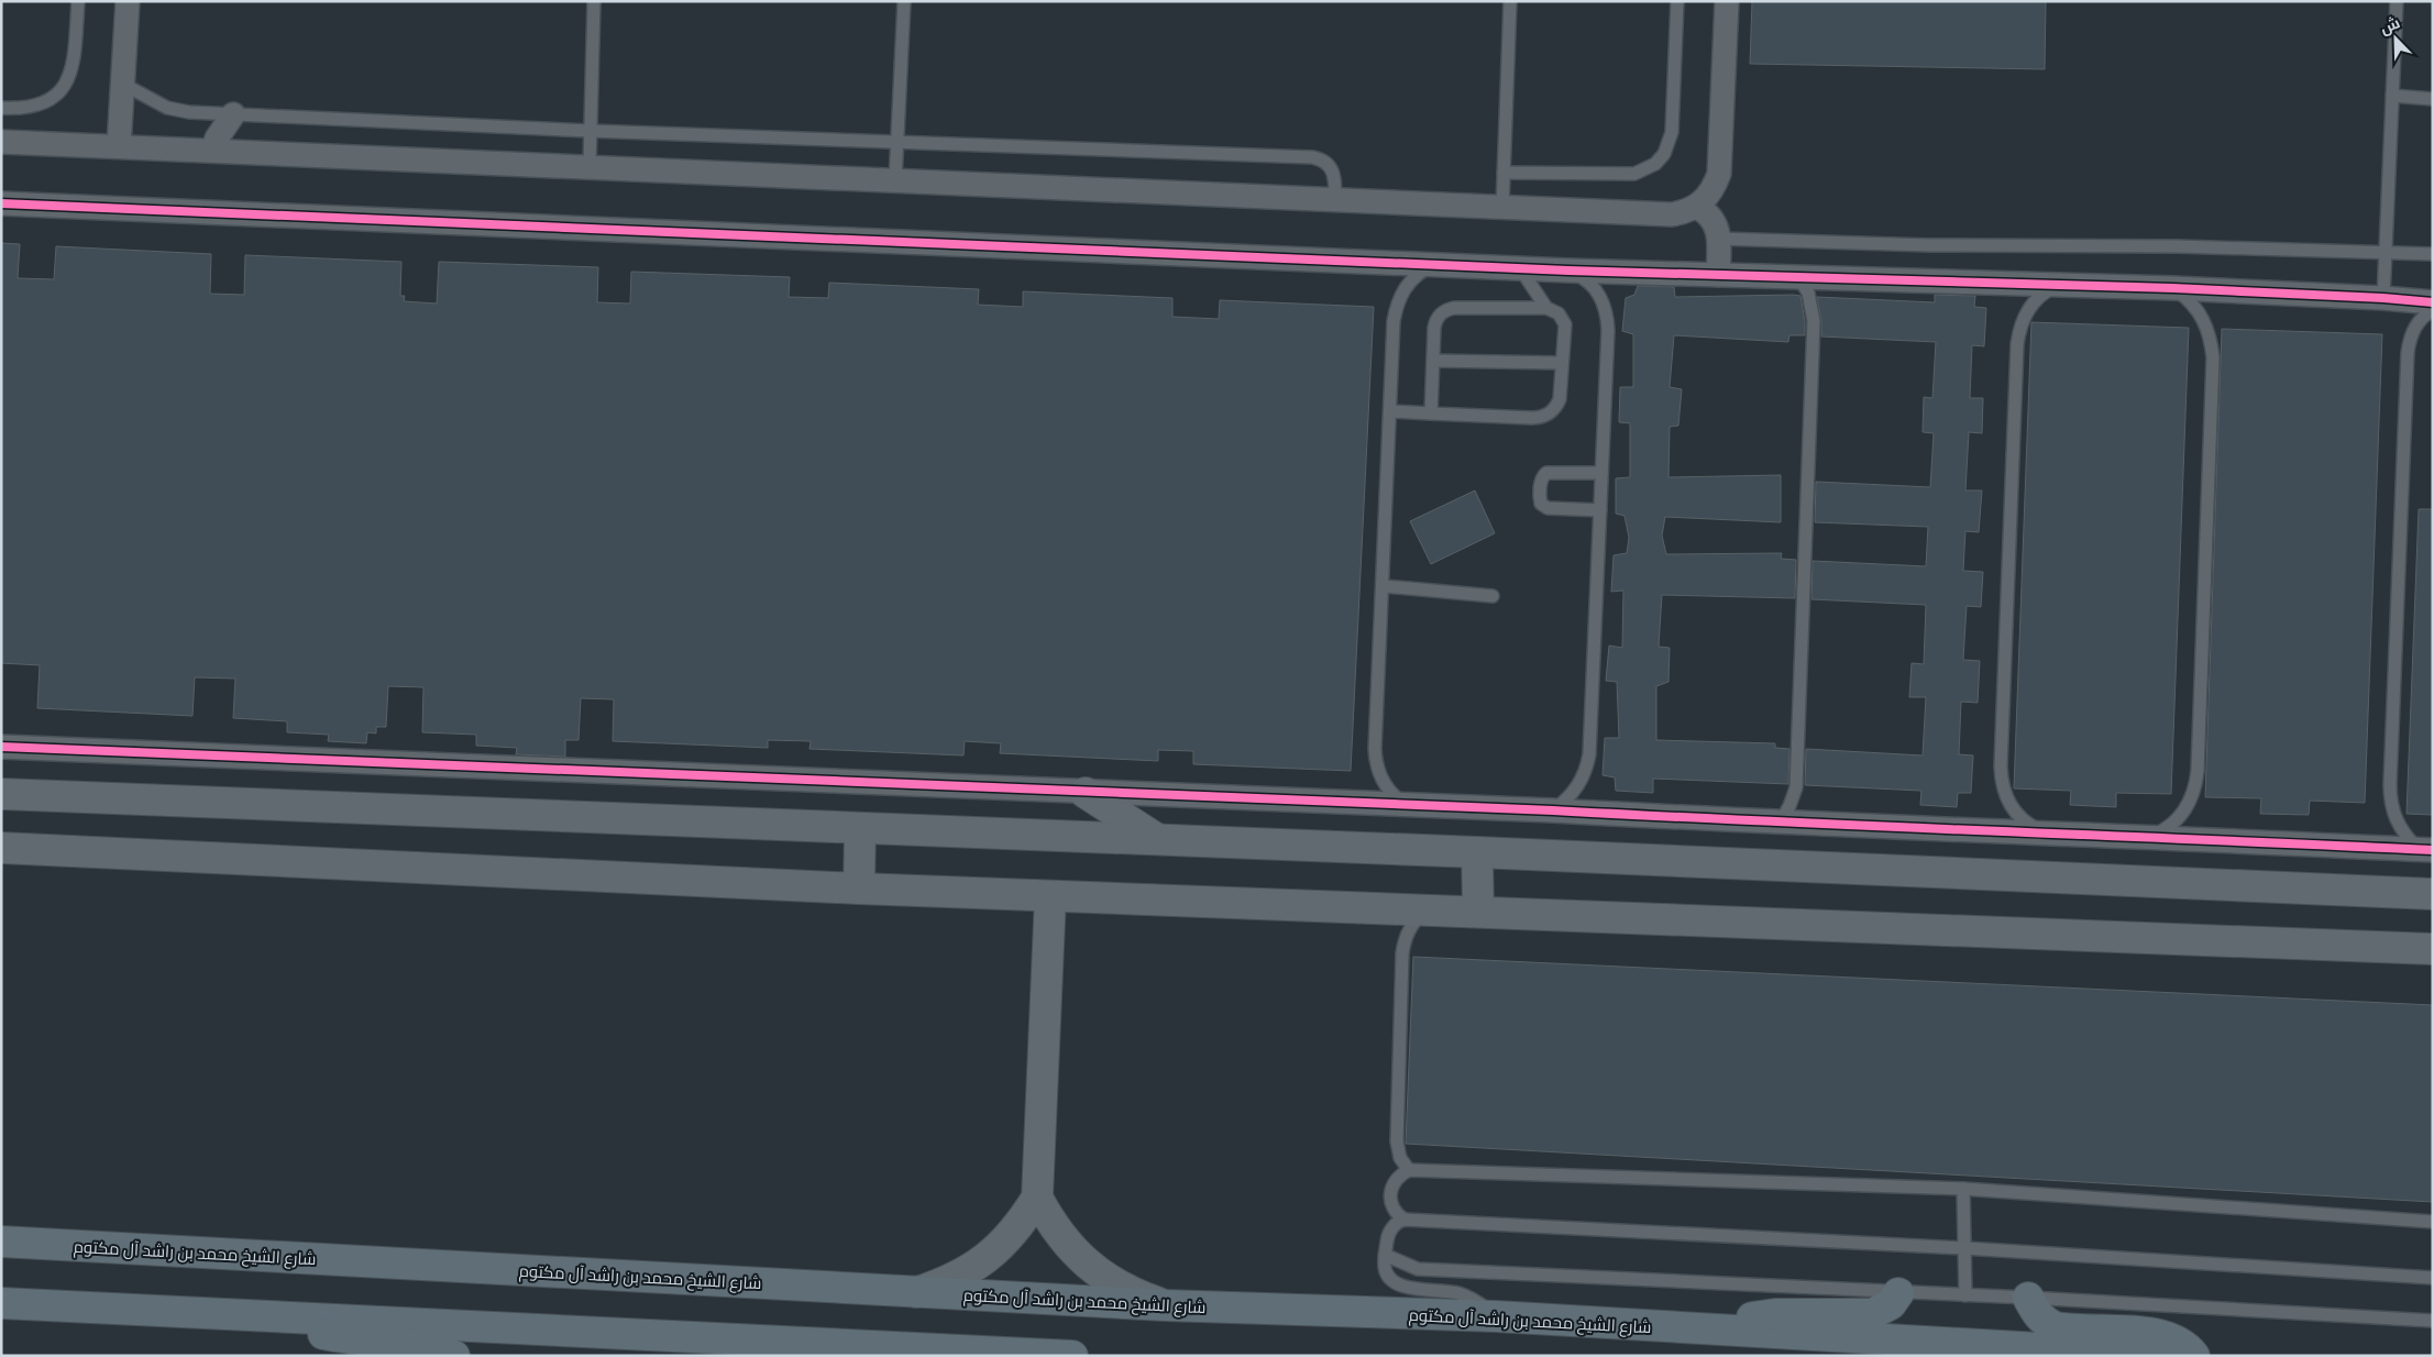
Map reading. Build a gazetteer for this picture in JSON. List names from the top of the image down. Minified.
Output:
{"streets":{"highway":["شارع الشيخ محمد بن راشد آل مكتوم"]},"north":"top left"}
